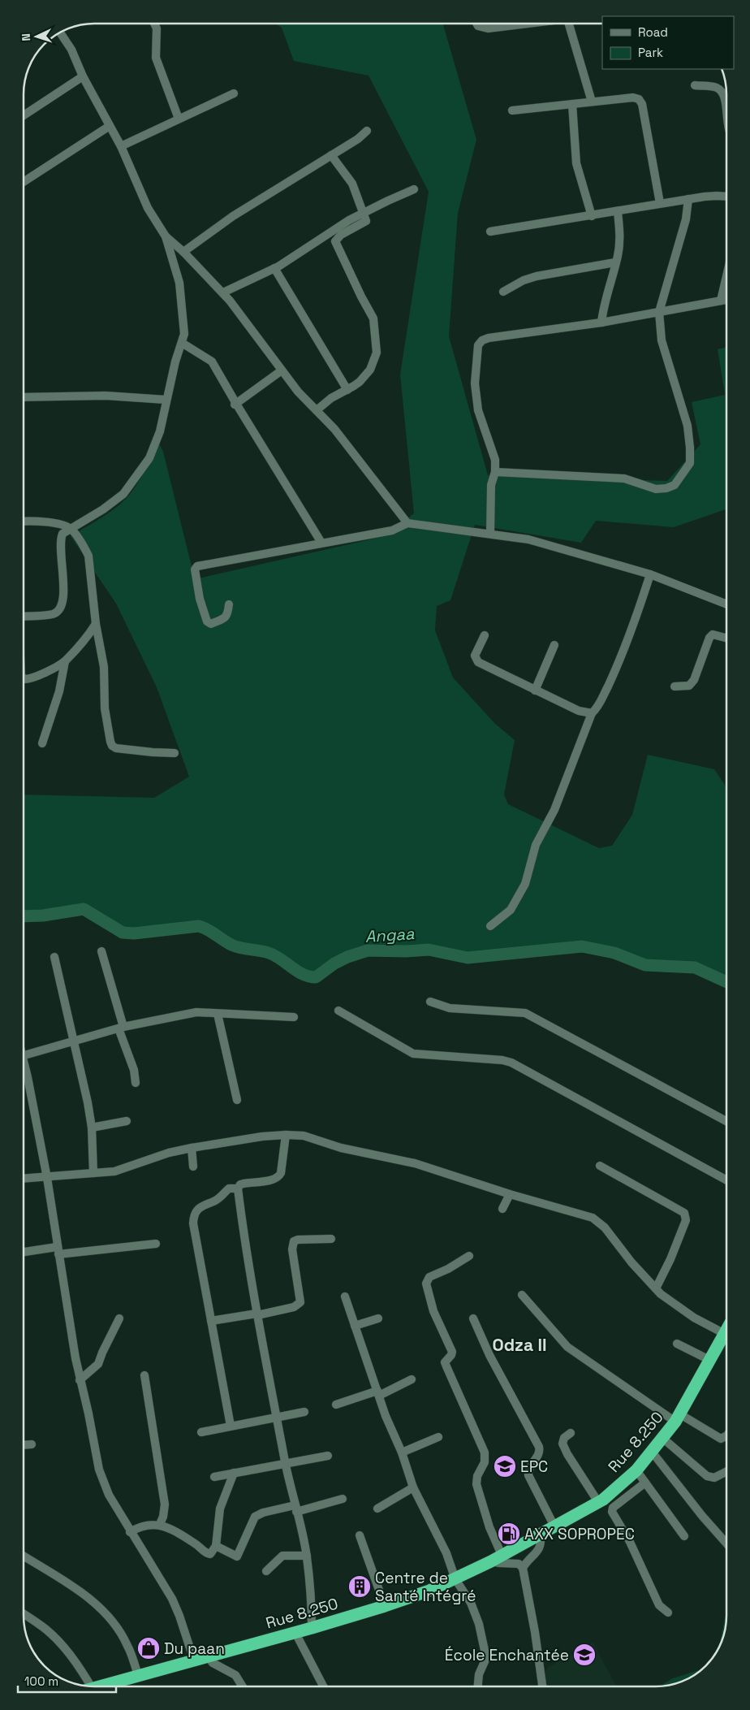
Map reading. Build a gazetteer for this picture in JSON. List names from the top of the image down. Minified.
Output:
{"streets":{"highway":["Rue 8.250"]},"districts":["Odza II"],"water":["Angaa"],"places":{"school or university":["EPC","École Enchantée"],"fuel station":["AXX SOPROPEC"],"building":["Centre de Santé Intégré"],"shop":["Du paan"]},"legend":["Road","Park"],"scale_bar":"100 m","north":"left"}
